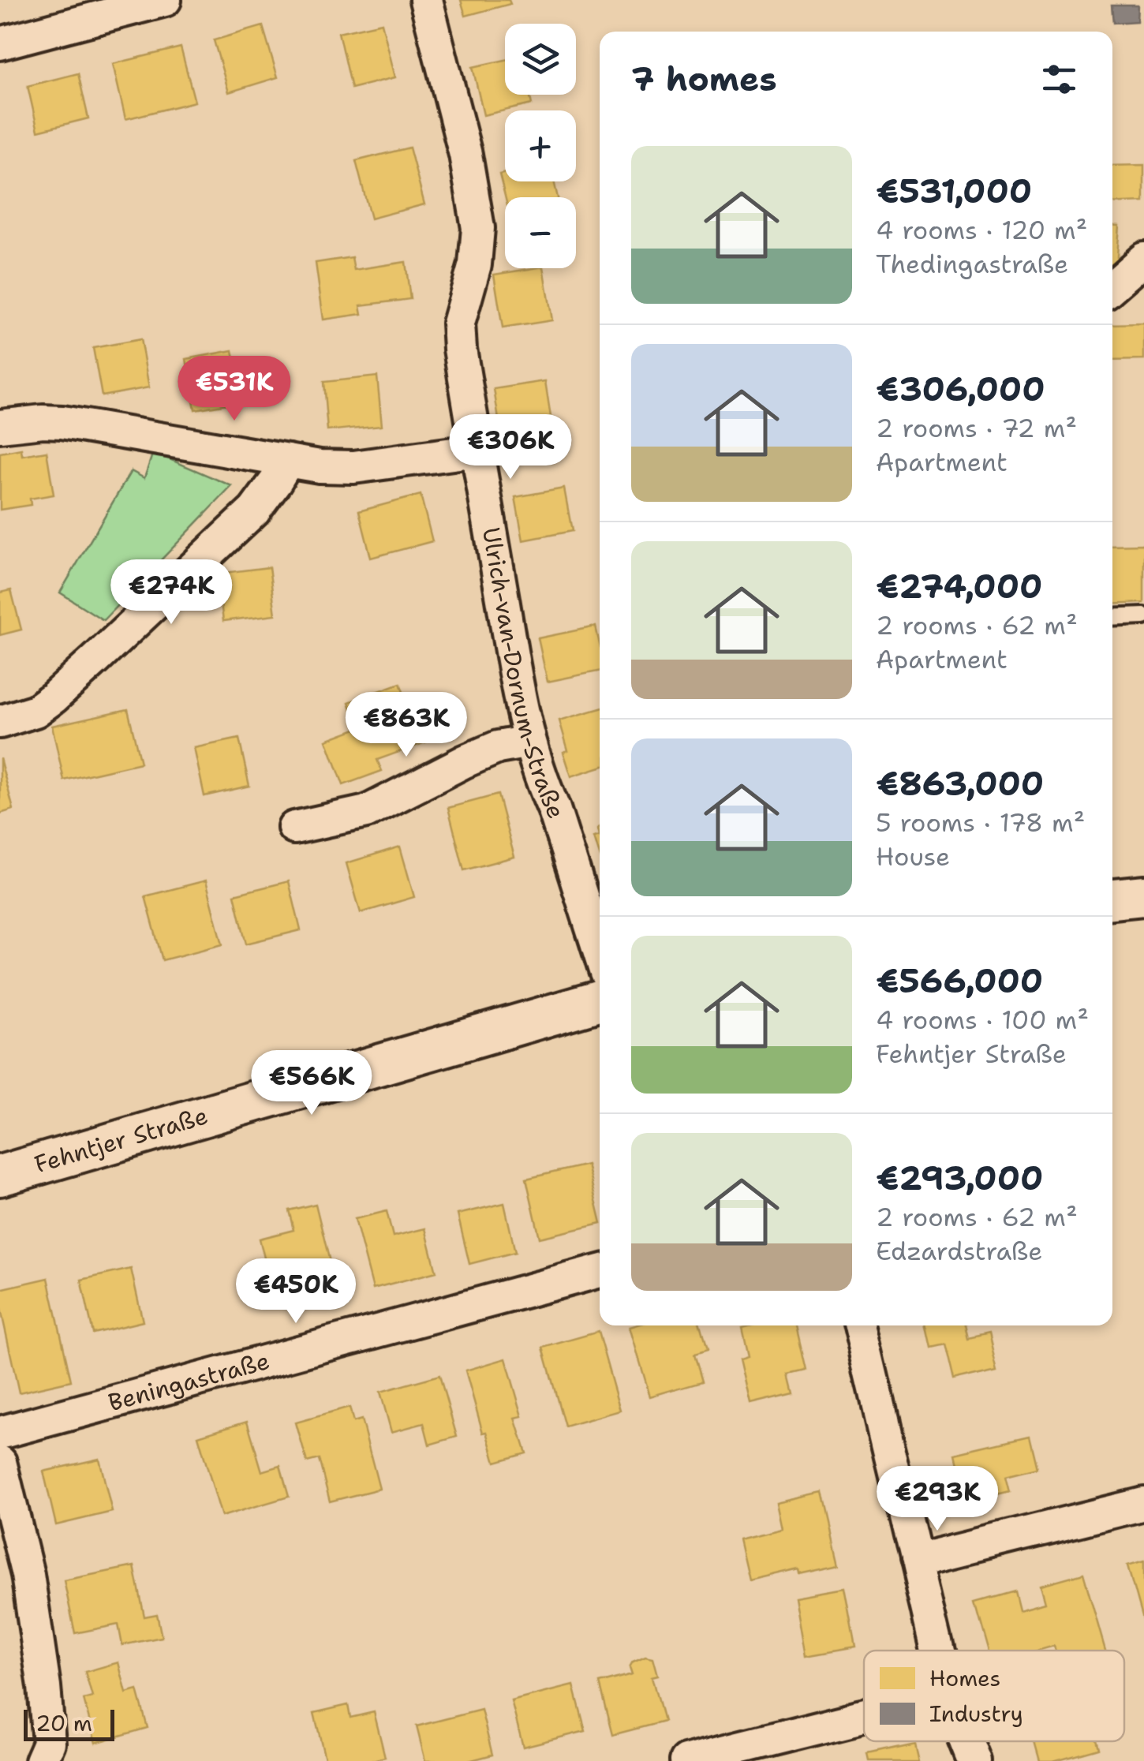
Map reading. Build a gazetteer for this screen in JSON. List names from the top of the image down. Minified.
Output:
{"streets":{"street":["Ulrich-van-Dornum-Straße","Fehntjer Straße","Beningastraße"]},"legend":["Homes","Industry"],"scale_bar":"20 m","page":{"map_buttons":["+","−"],"heading":"7 homes","list":[{"name":"€531,000","note":"4 rooms · 120 m² · Thedingastraße"},{"name":"€306,000","note":"2 rooms · 72 m² · Apartment"},{"name":"€274,000","note":"2 rooms · 62 m² · Apartment"},{"name":"€863,000","note":"5 rooms · 178 m² · House"},{"name":"€566,000","note":"4 rooms · 100 m² · Fehntjer Straße"},{"name":"€293,000","note":"2 rooms · 62 m² · Edzardstraße"}],"price":["€531K","€306K","€274K","€863K","€566K","€450K","€293K"],"scale":"20 m"}}
